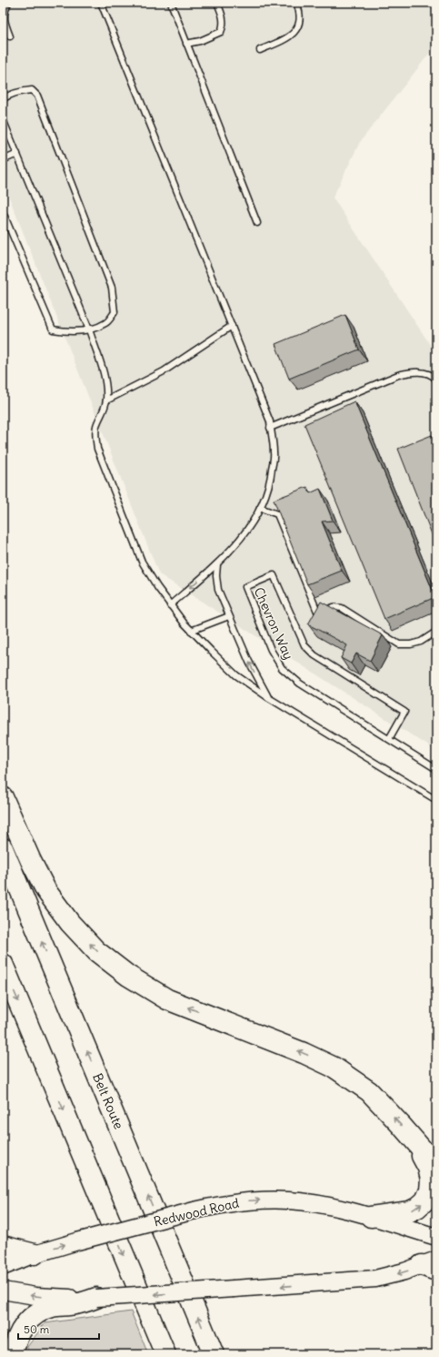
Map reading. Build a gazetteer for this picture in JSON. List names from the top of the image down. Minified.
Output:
{"streets":{"highway":["Belt Route"],"main road":["Redwood Road"],"lane":["Chevron Way"]},"scale_bar":"50 m"}
